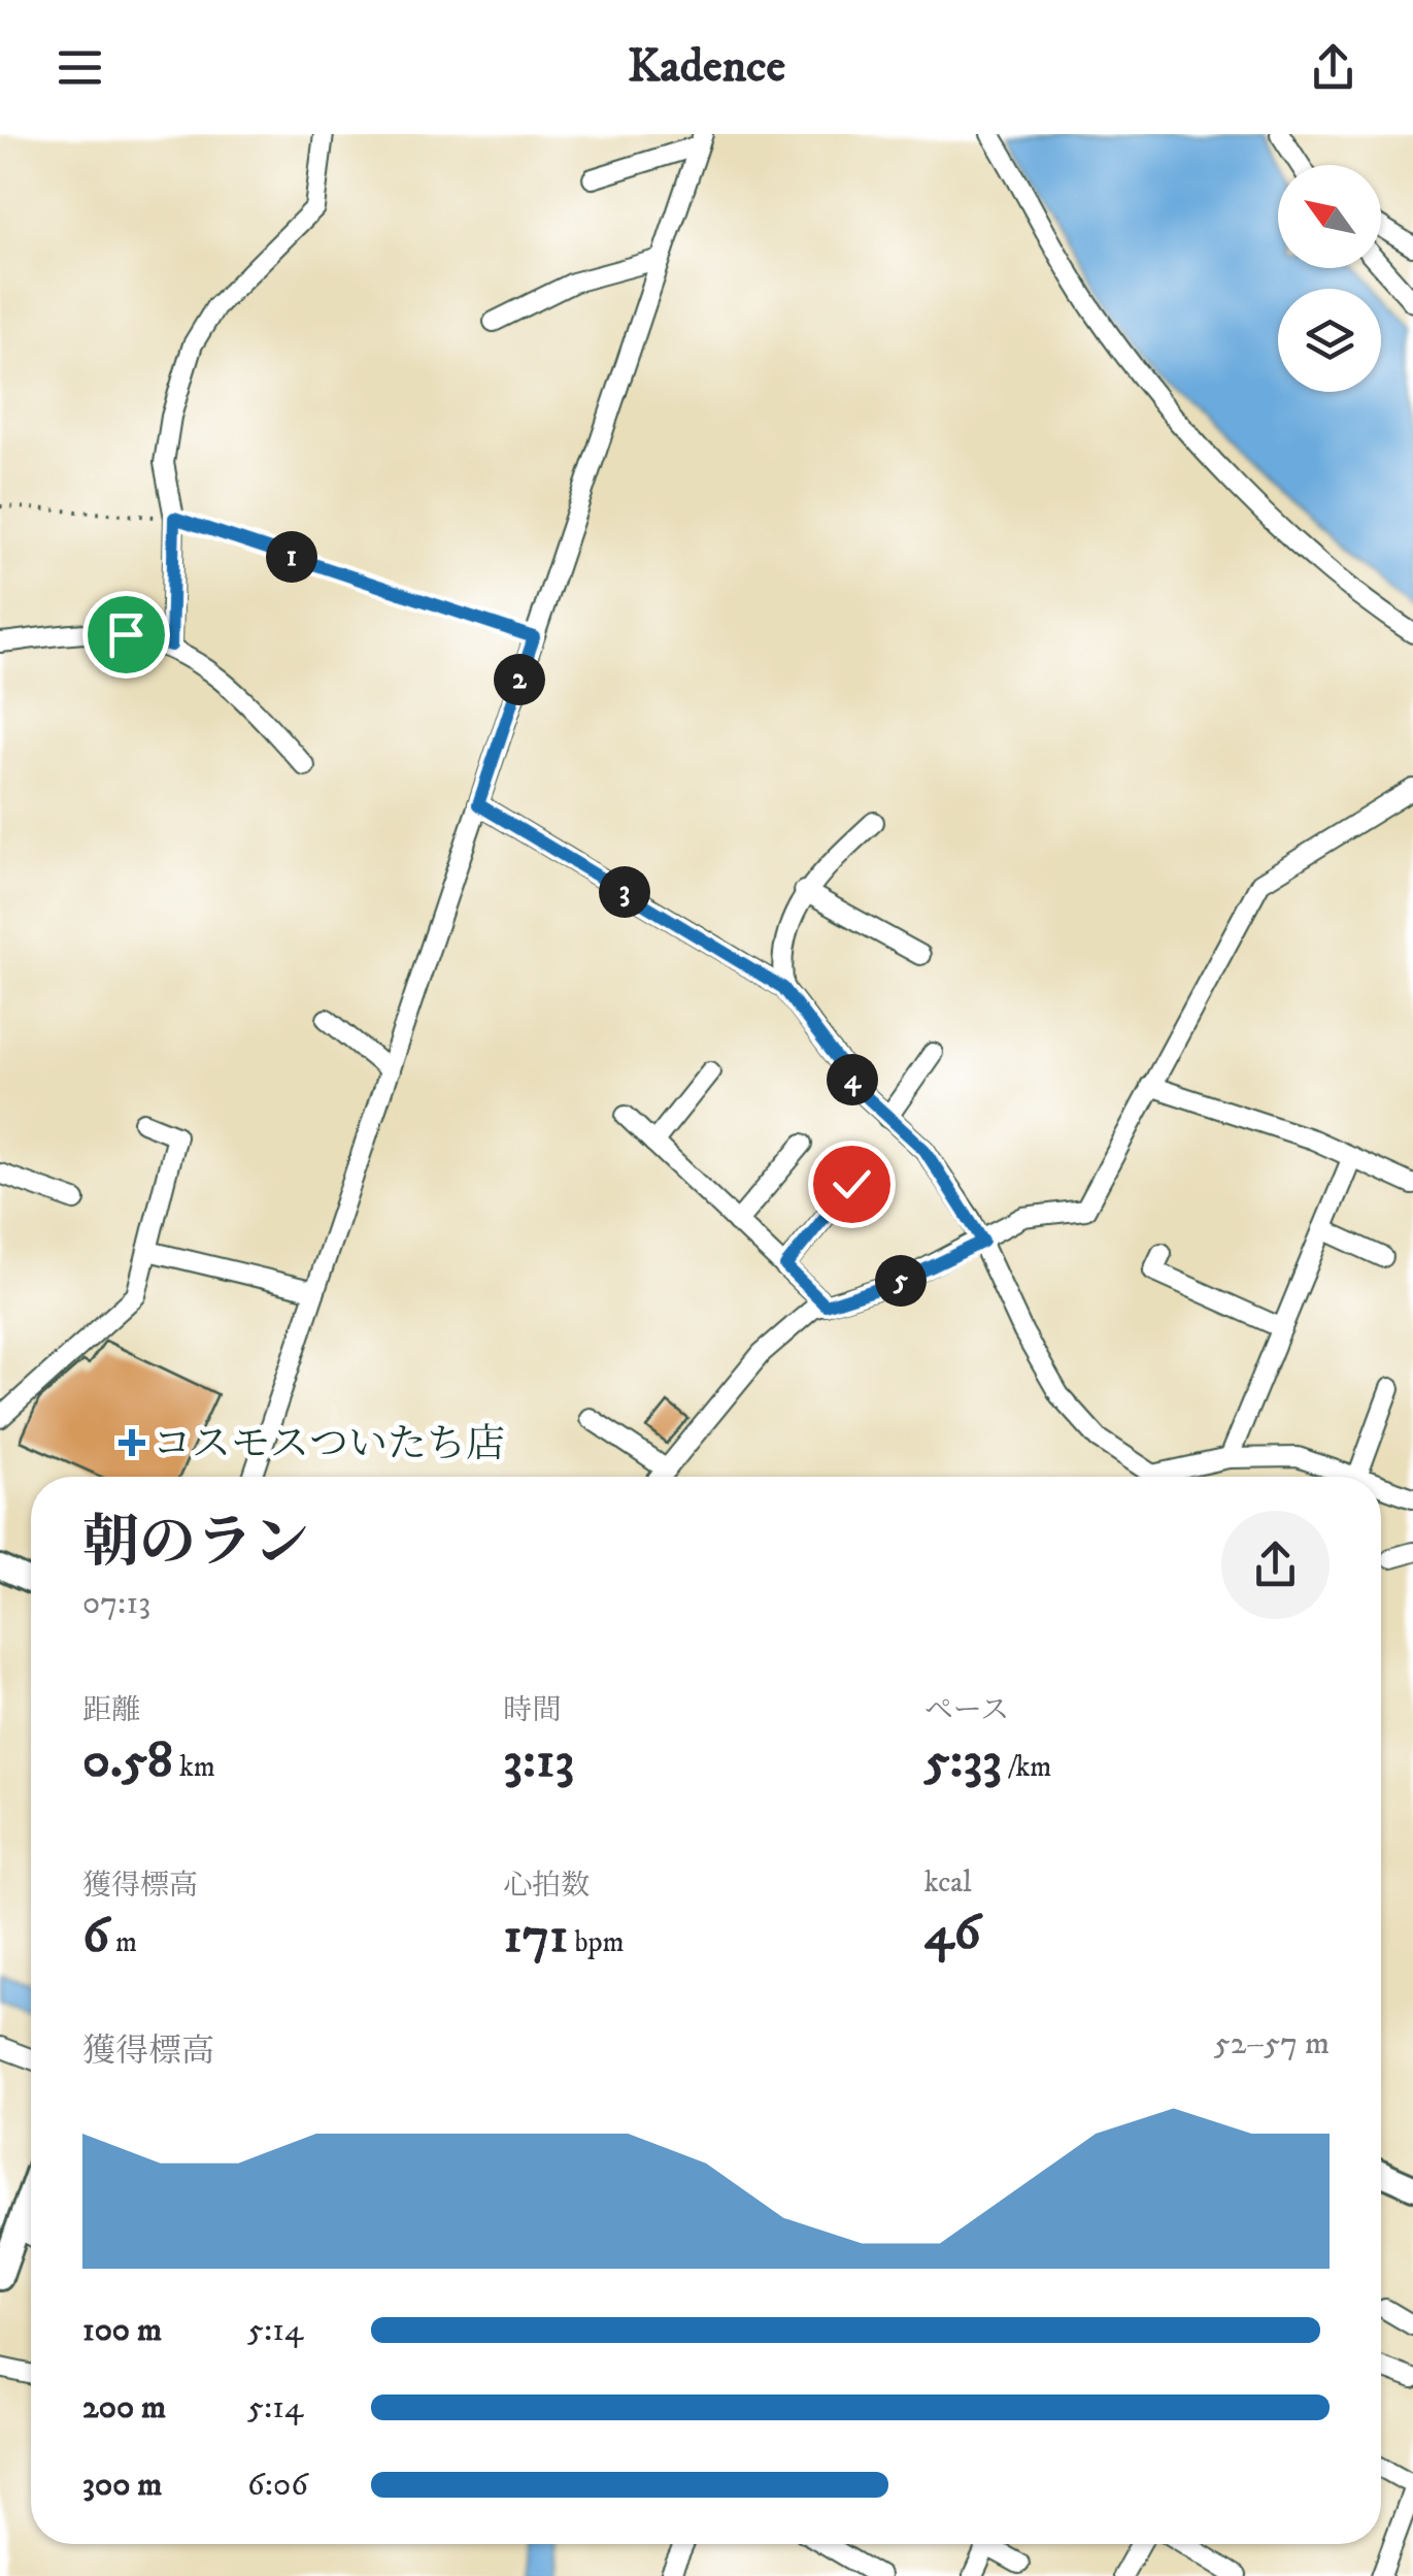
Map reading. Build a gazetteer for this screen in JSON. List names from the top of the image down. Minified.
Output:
{"places":{"health":["コスモスついたち店"]},"north":"top left","page":{"header":"Kadence","pins":["1","2","3","4","5"],"heading":["朝のラン","07:13"],"stats":[["距離","0.58 km"],["時間","3:13"],["ペース","5:33 /km"],["獲得標高","6 m"],["心拍数","171 bpm"],["kcal","46"]],"chart":["獲得標高","52–57 m"],"list":[{"name":"100 m","note":"5:14"},{"name":"200 m","note":"5:14"},{"name":"300 m","note":"6:06"}]}}
